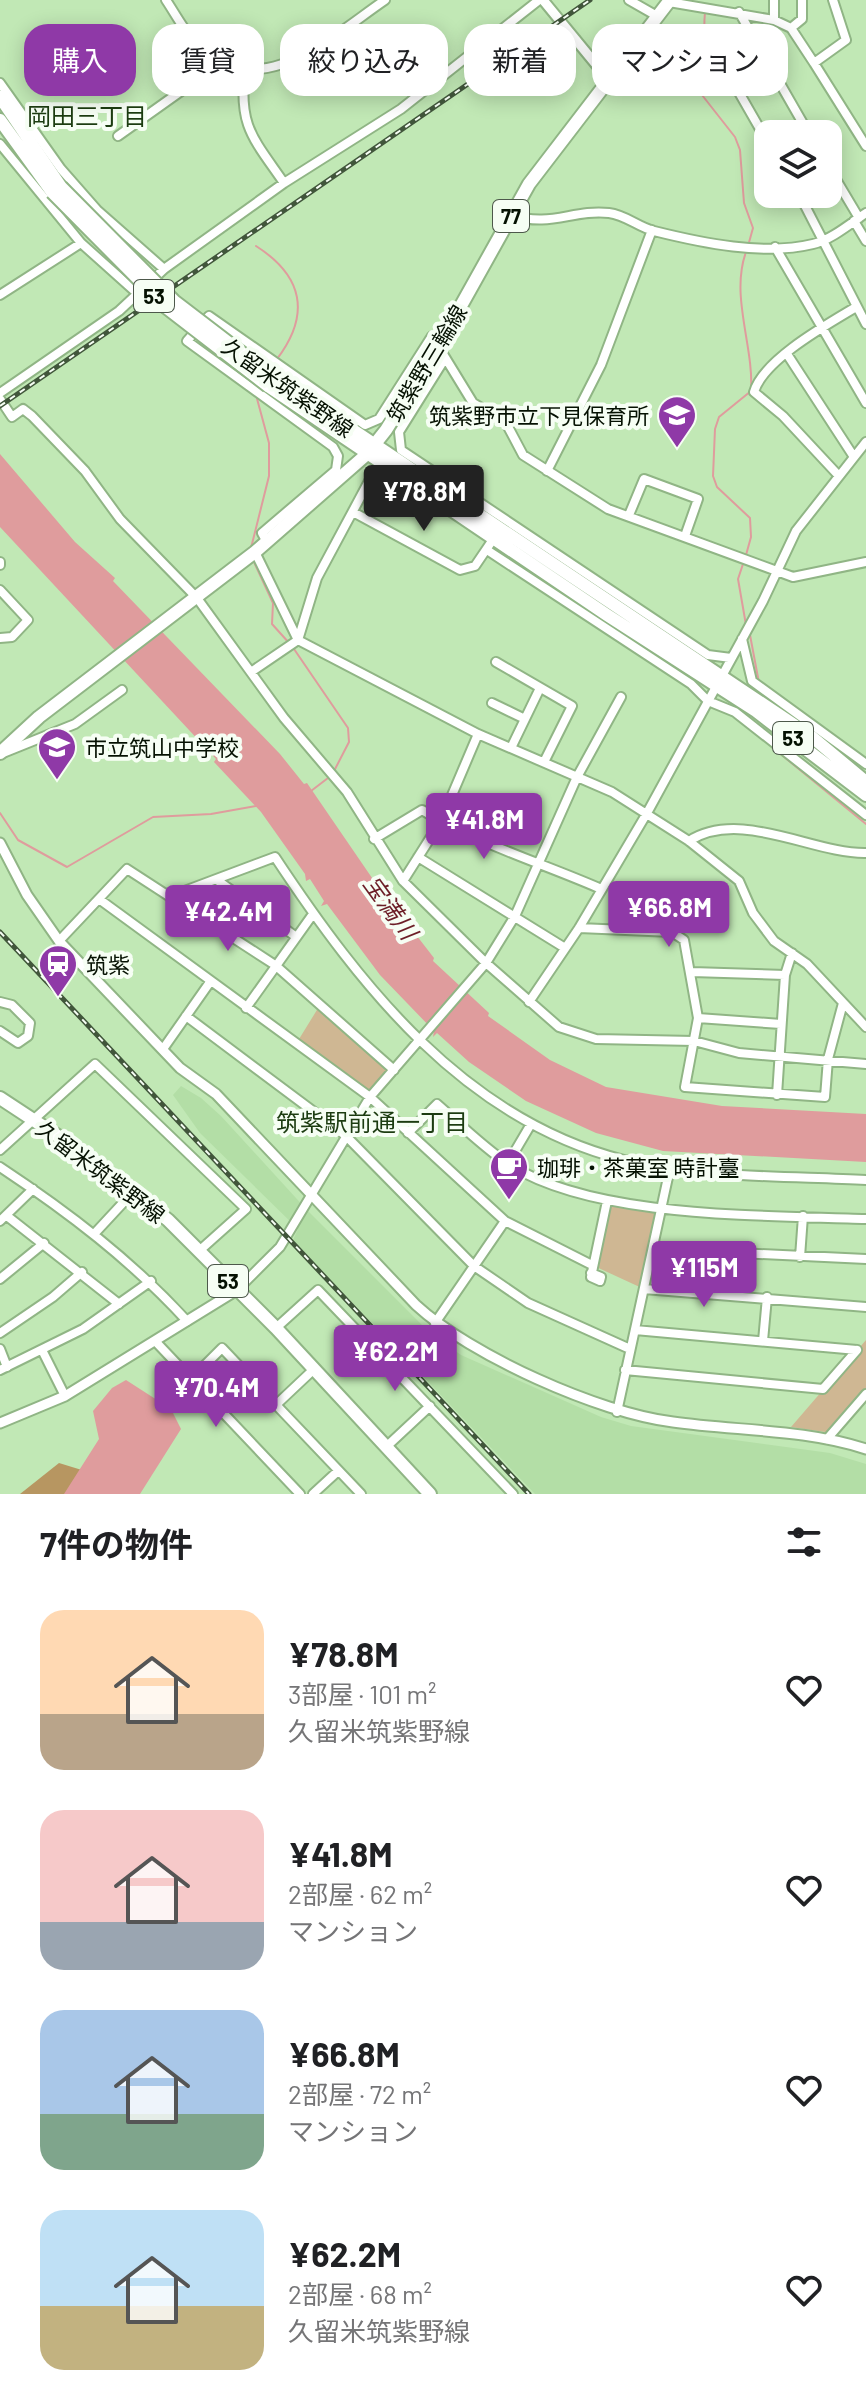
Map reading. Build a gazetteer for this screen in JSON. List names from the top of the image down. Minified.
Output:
{"streets":{"main road":["77","53","筑紫野三輪線","久留米筑紫野線"]},"crossings":[["筑紫野三輪線","久留米筑紫野線"]],"districts":["岡田三丁目","筑紫駅前通一丁目"],"water":["宝満川"],"places":{"school or university":["筑紫野市立下見保育所","市立筑山中学校"],"station":["筑紫"],"cafe":["珈琲・茶菓室 時計臺"]},"page":{"chip":["購入","賃貸","絞り込み","新着","マンション"],"price":["¥78.8M","¥41.8M","¥66.8M","¥42.4M","¥115M","¥62.2M","¥70.4M"],"heading":"7件の物件","list":[{"name":"¥78.8M","note":"3部屋 · 101 m² · 久留米筑紫野線"},{"name":"¥41.8M","note":"2部屋 · 62 m² · マンション"},{"name":"¥66.8M","note":"2部屋 · 72 m² · マンション"},{"name":"¥62.2M","note":"2部屋 · 68 m² · 久留米筑紫野線"}]}}
